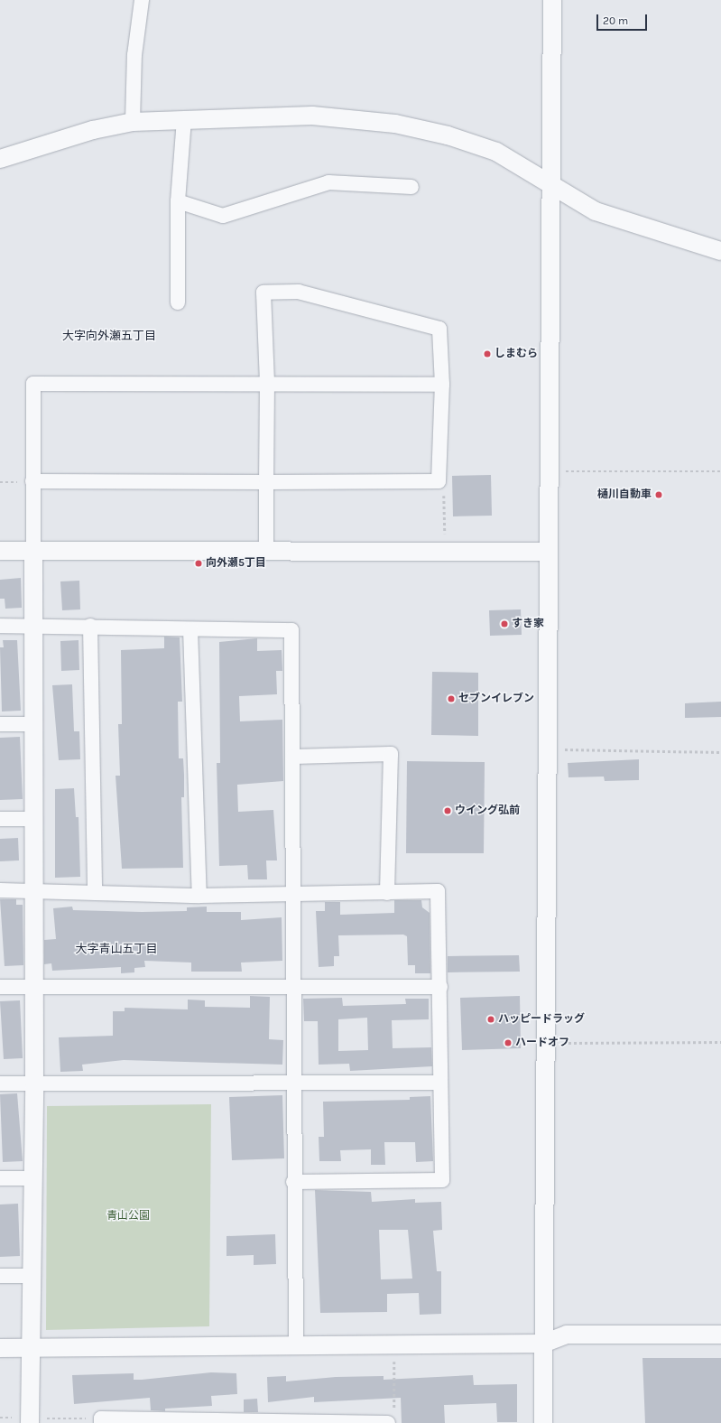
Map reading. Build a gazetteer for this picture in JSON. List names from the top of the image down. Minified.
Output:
{"districts":["大字向外瀬五丁目","大字青山五丁目"],"parks":["青山公園"],"places":["しまむら","樋川自動車","向外瀬5丁目","すき家","セブンイレブン","ウイング弘前","ハッピードラッグ","ハードオフ"],"scale_bar":"20 m"}
